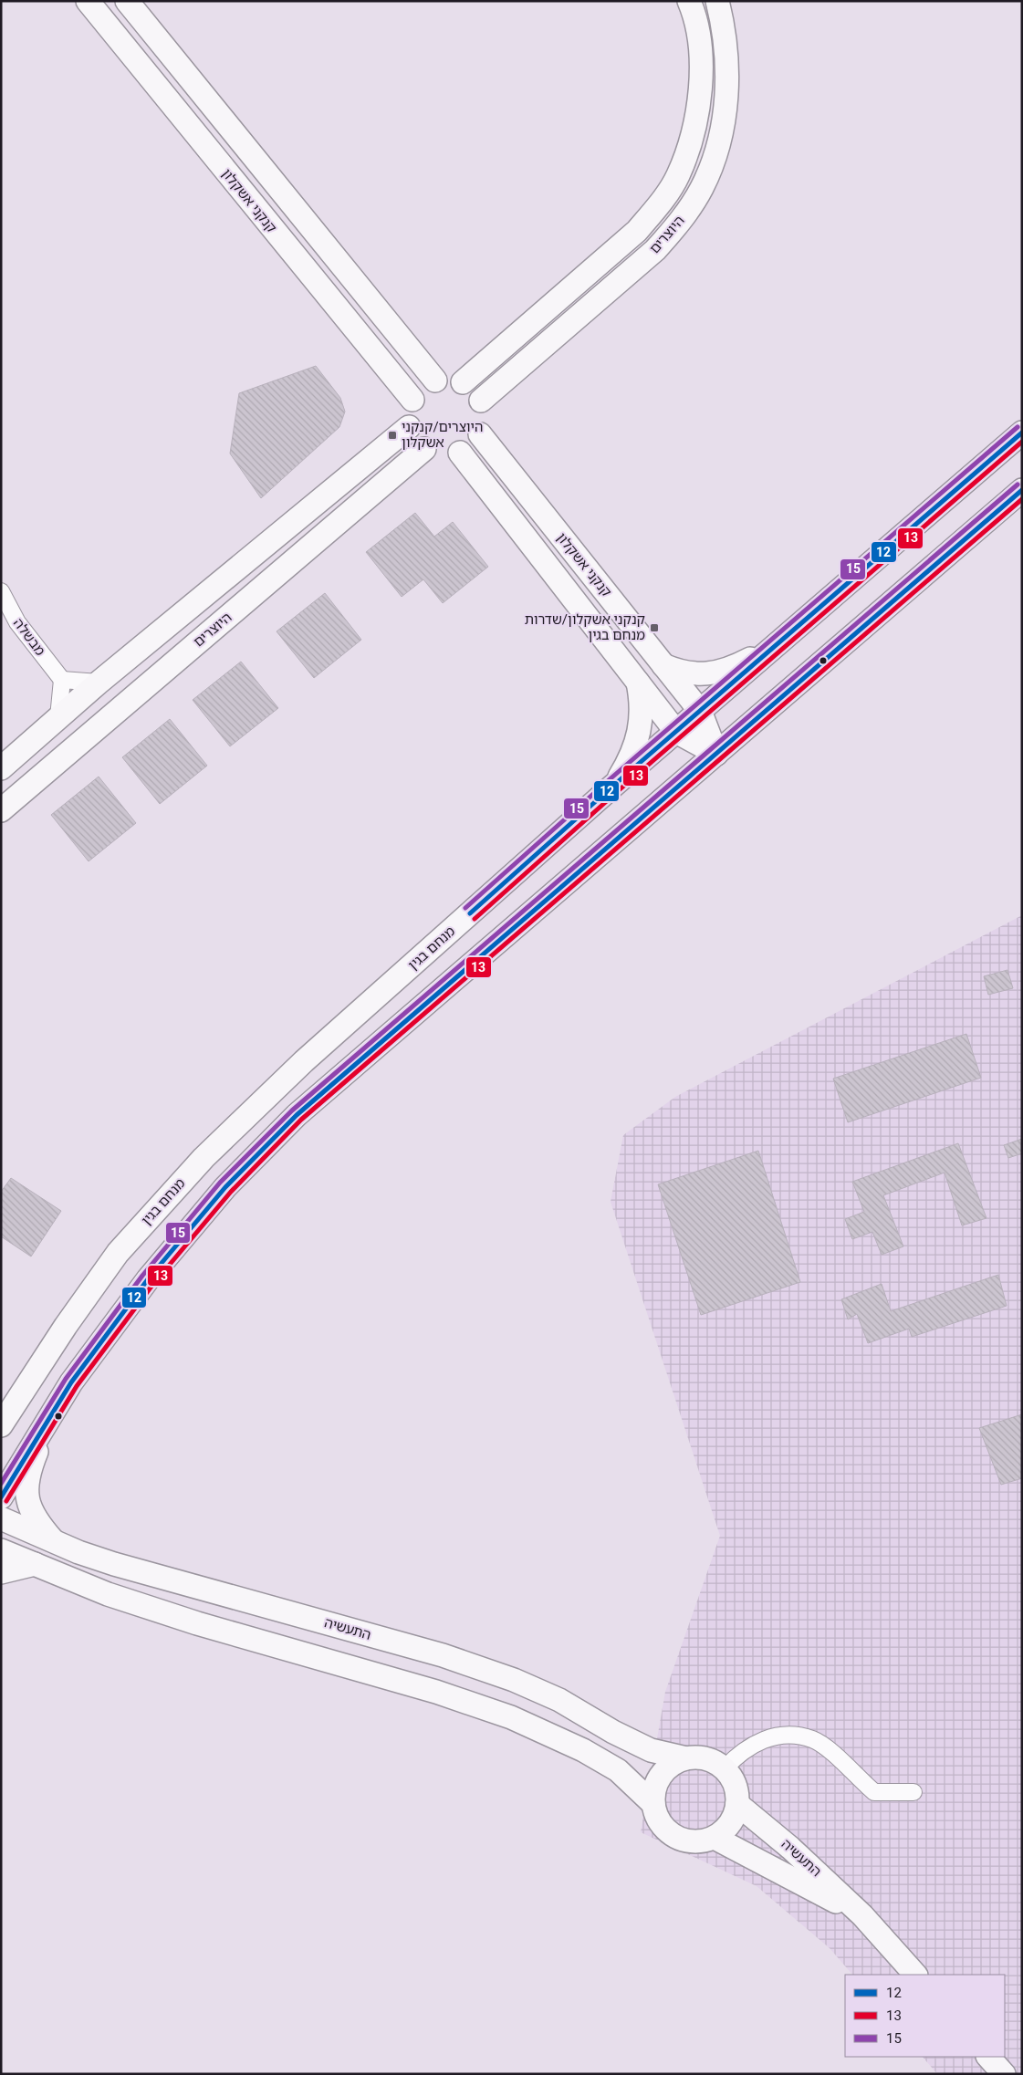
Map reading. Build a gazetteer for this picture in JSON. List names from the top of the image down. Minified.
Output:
{"streets":{"street":["קנקני אשקלון","היוצרים","מבשלה","מנחם בגין","התעשיה"]},"crossings":[["קנקני אשקלון","היוצרים"],["קנקני אשקלון","מנחם בגין"]],"places":{"transit":["היוצרים/קנקני אשקלון","קנקני אשקלון/שדרות מנחם בגין"]},"lines":["transit line 15","transit line 12","transit line 13"],"legend":["12","13","15"]}
